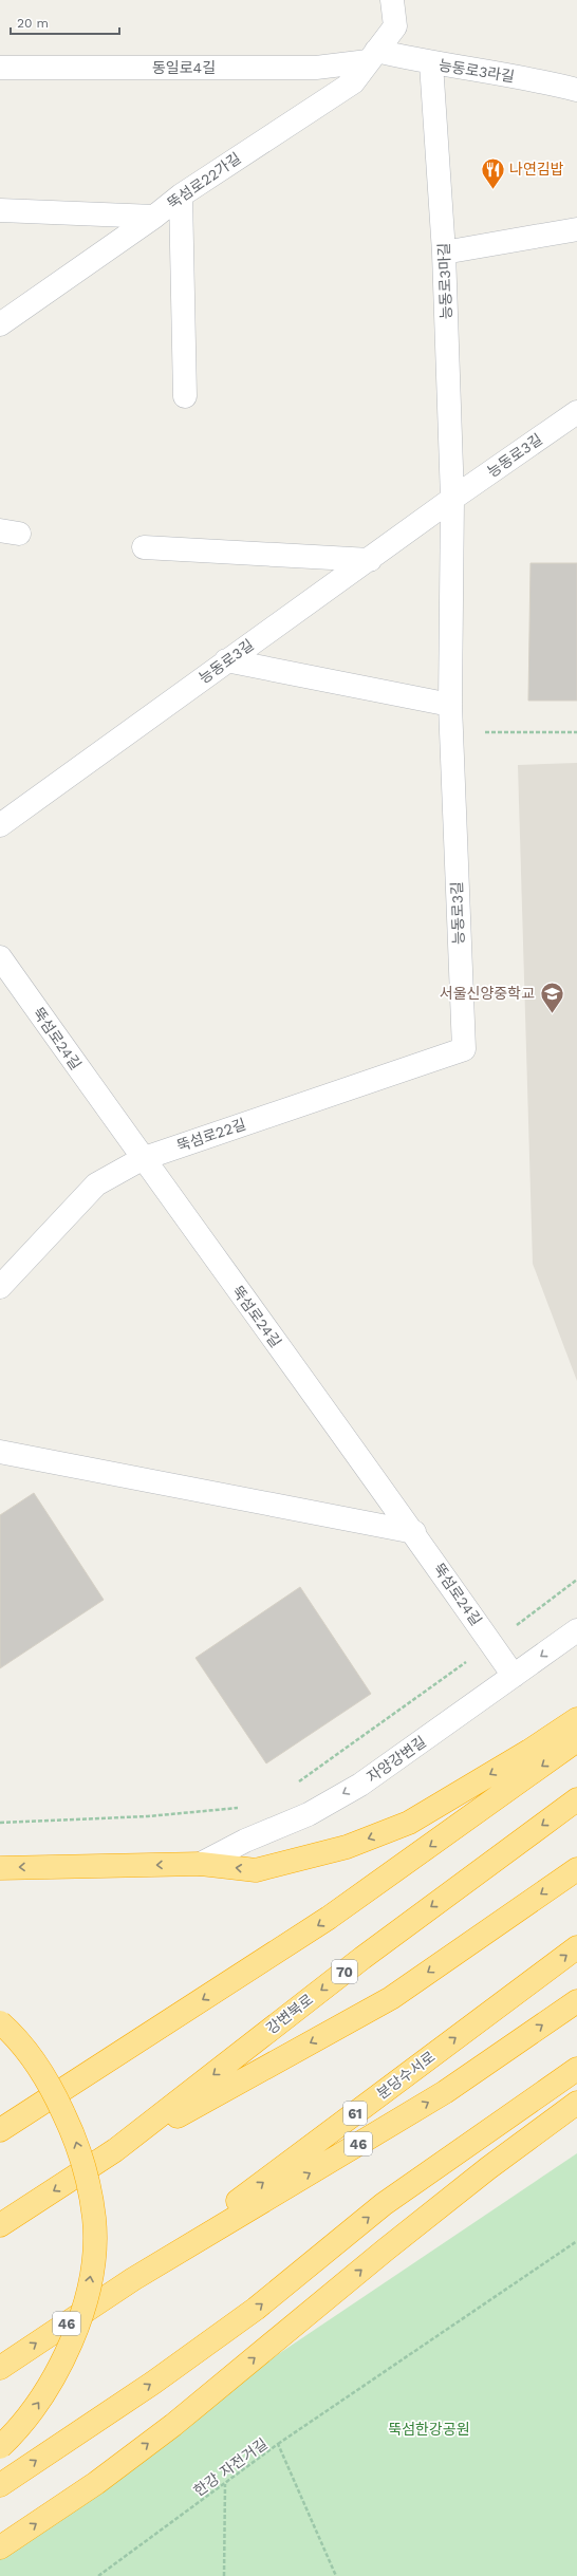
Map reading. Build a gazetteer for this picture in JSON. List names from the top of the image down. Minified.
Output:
{"streets":{"highway":["70","강변북로","분당수서로","61","46"],"street":["동일로4길","능동로3라길","뚝섬로22가길","능동로3마길","능동로3길","뚝섬로24길","뚝섬로22길","자양강변길"],"path":["한강 자전거길"]},"crossings":[["동일로4길","능동로3라길"],["동일로4길","뚝섬로22가길"],["능동로3라길","뚝섬로22가길"],["능동로3라길","능동로3마길"],["능동로3마길","능동로3길"],["능동로3길","뚝섬로22길"],["뚝섬로24길","뚝섬로22길"],["뚝섬로24길","자양강변길"],["분당수서로","46"]],"one_way":["자양강변길"],"parks":["뚝섬한강공원"],"places":{"restaurant":["나연김밥"],"school or university":["서울신양중학교"]},"scale_bar":"20 m"}
